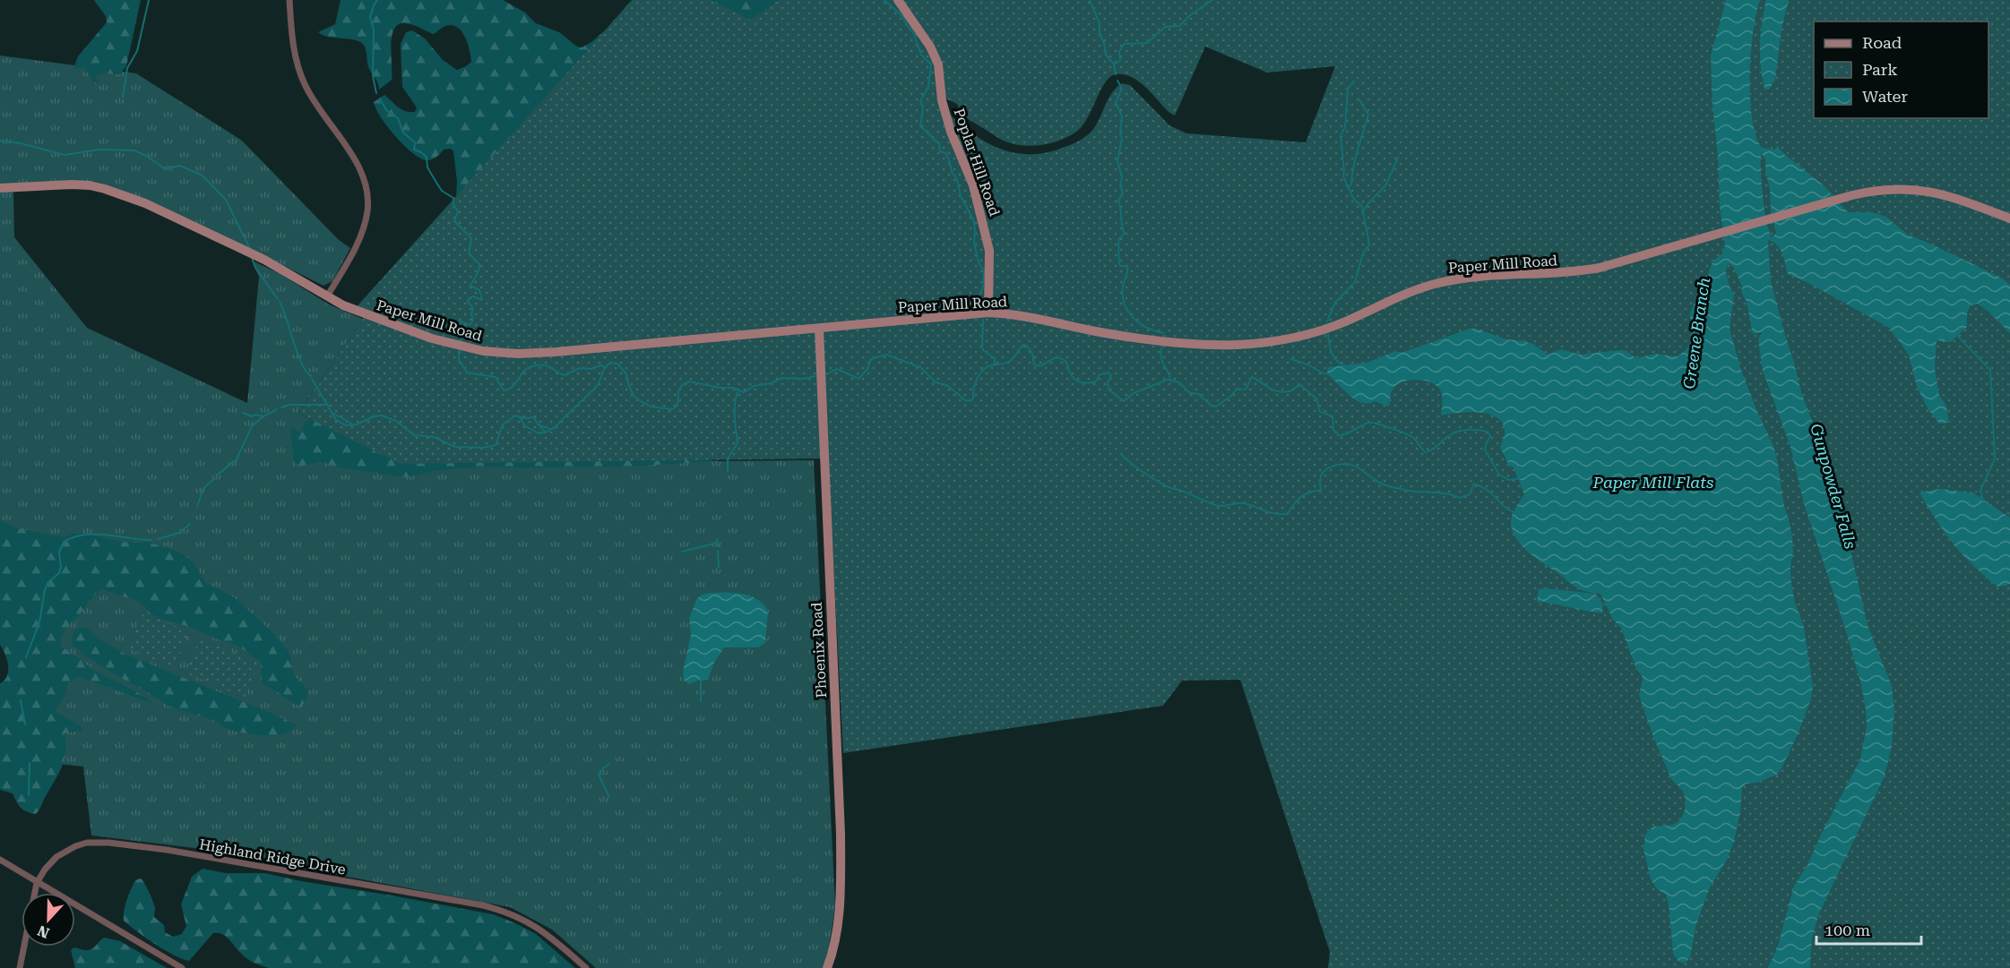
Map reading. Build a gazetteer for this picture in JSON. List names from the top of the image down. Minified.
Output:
{"streets":{"main road":["Poplar Hill Road","Paper Mill Road","Phoenix Road"],"street":["Highland Ridge Drive"]},"crossings":[["Poplar Hill Road","Paper Mill Road"],["Paper Mill Road","Phoenix Road"]],"water":["Greene Branch","Paper Mill Flats","Gunpowder Falls"],"legend":["Road","Park","Water"],"scale_bar":"100 m","north":"bottom"}
